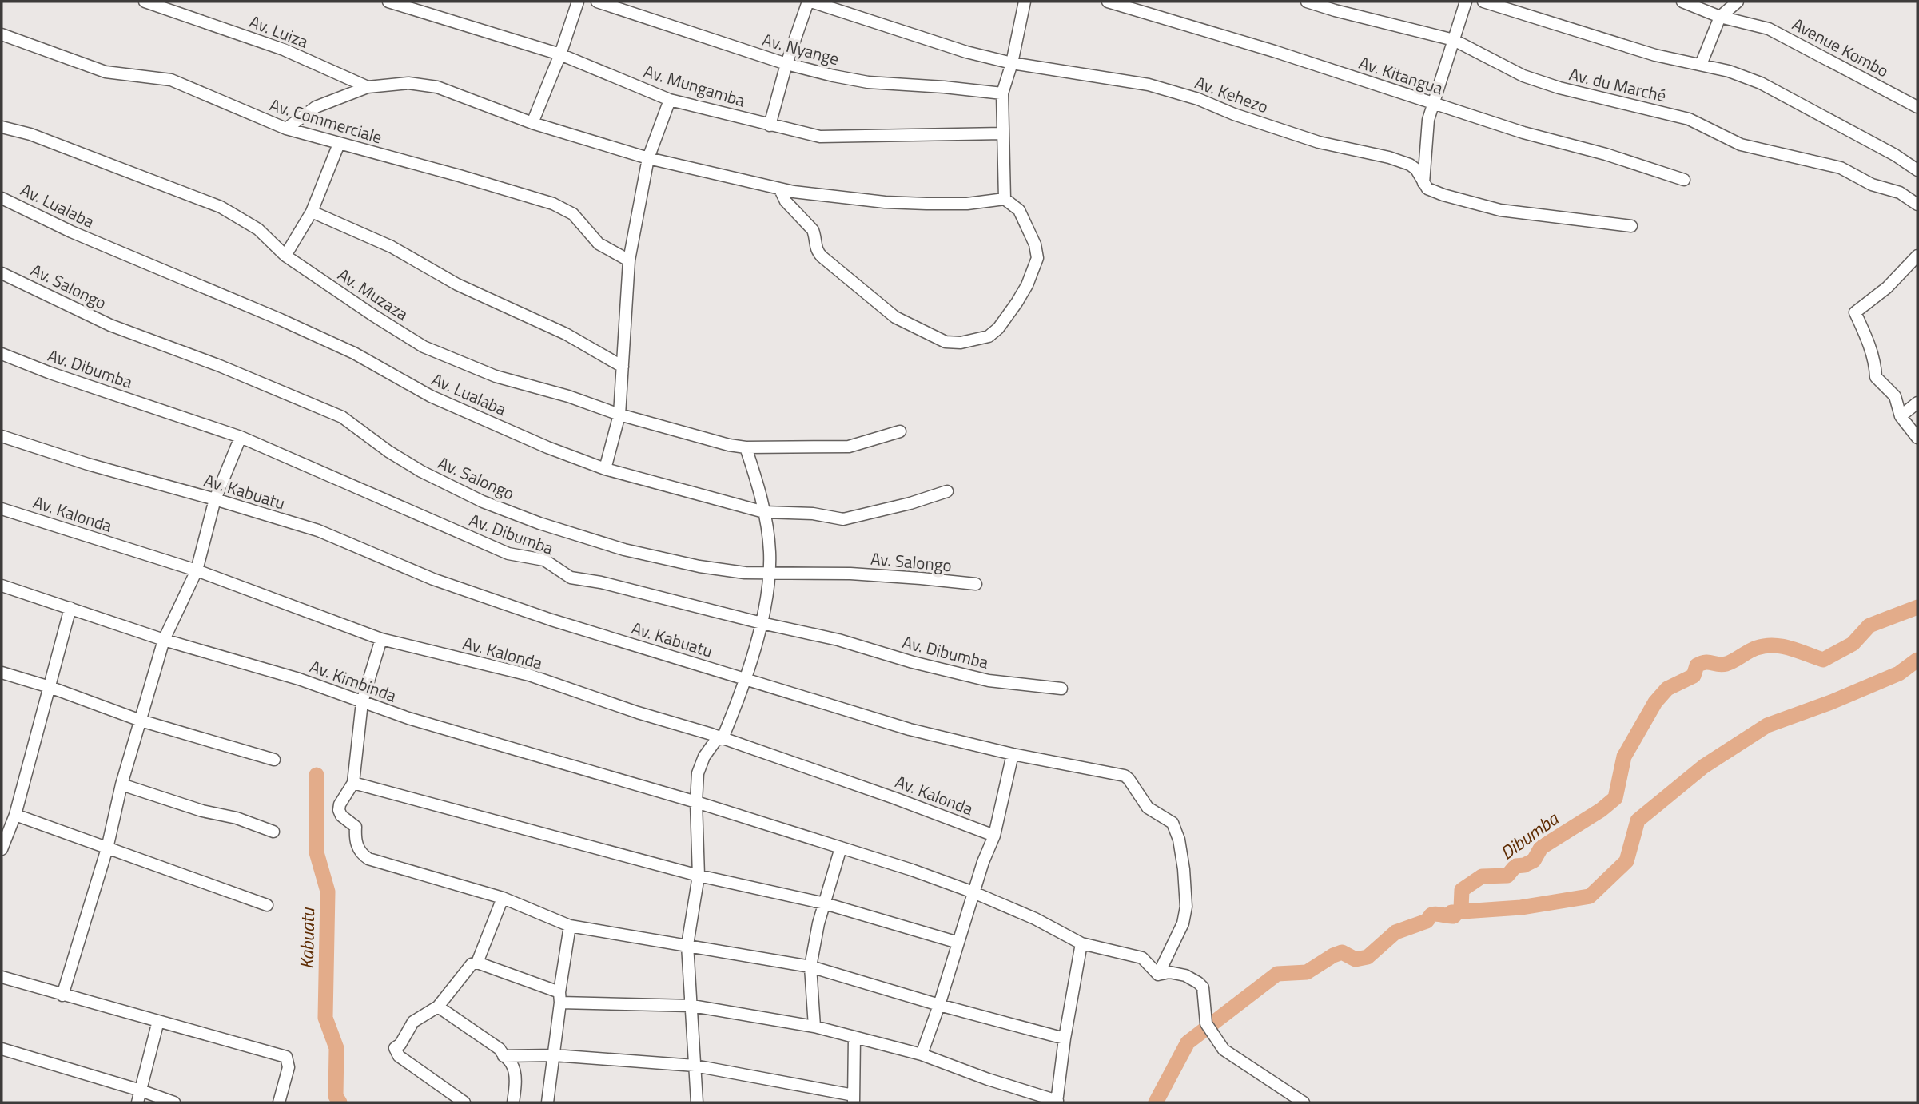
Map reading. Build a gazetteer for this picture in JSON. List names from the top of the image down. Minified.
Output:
{"streets":{"street":["Av. Luiza","Avenue Kombo","Av. Nyange","Av. Kitangua","Av. du Marché","Av. Mungamba","Av. Kehezo","Av. Commerciale","Av. Lualaba","Av. Salongo","Av. Muzaza","Av. Dibumba","Av. Kabuatu","Av. Kalonda","Av. Kimbinda"]},"crossings":[["Av. Kabuatu","Av. Kimbinda"]],"water":["Dibumba","Kabuatu"]}
